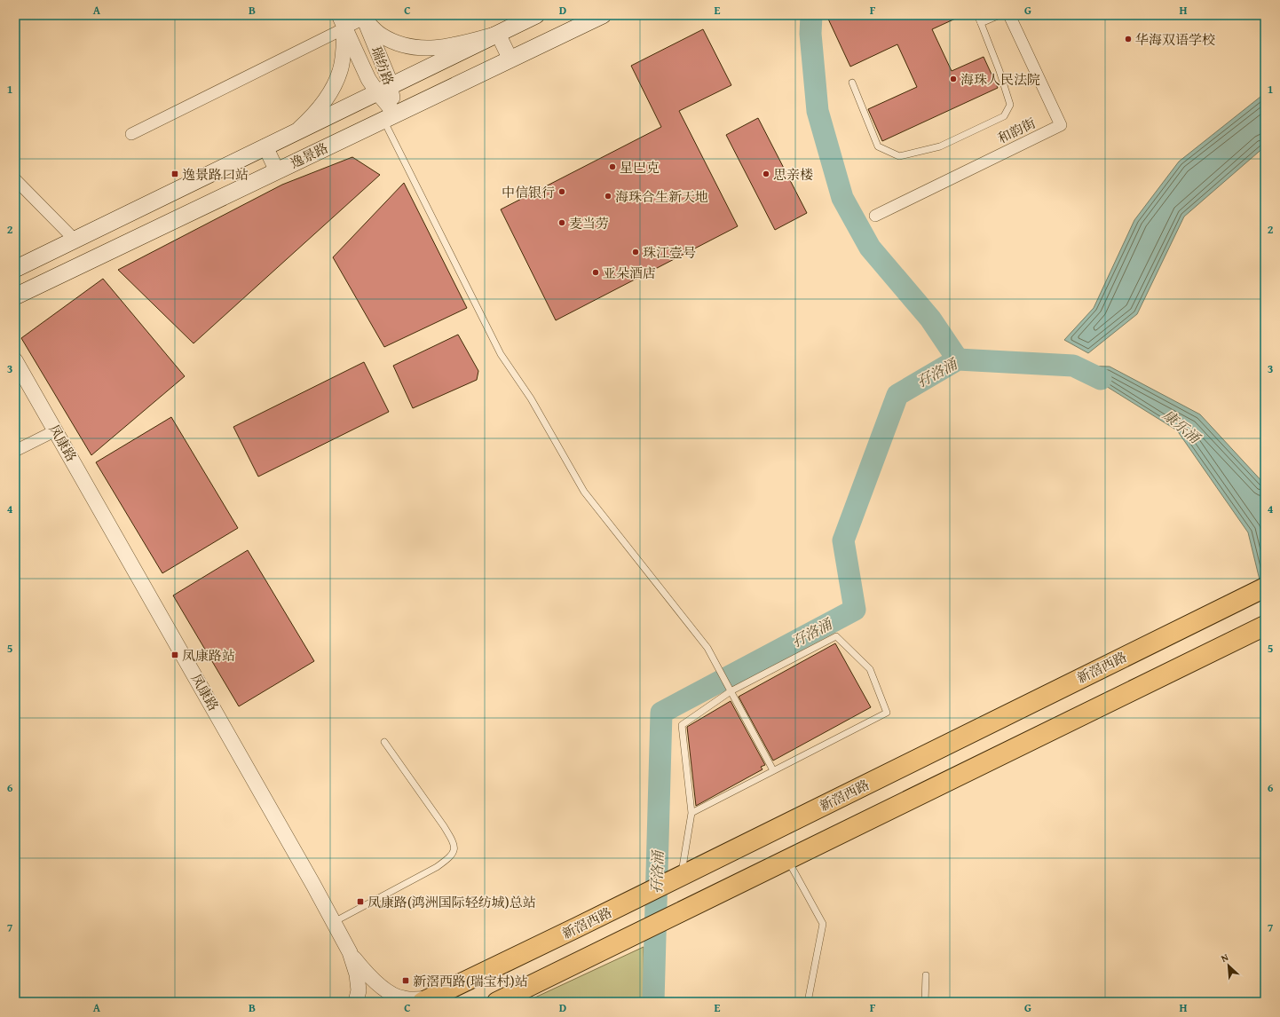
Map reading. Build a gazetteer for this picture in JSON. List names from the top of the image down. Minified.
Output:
{"streets":{"highway":["新滘西路"],"main road":["逸景路"],"street":["瑞纺路","和韵街","凤康路"]},"crossings":[["瑞纺路","逸景路"]],"water":["孖洛涌","康乐涌"],"places":{"other":["华海双语学校","海珠人民法院","星巴克","思亲楼","中信银行","海珠合生新天地","麦当劳","珠江壹号","亚朵酒店"],"transit":["逸景路口站","凤康路站","凤康路(鸿洲国际轻纺城)总站","新滘西路(瑞宝村)站"]},"north":"top left","grid":{"columns":["A","B","C","D","E","F","G","H"],"rows":["1","2","3","4","5","6","7"]}}
